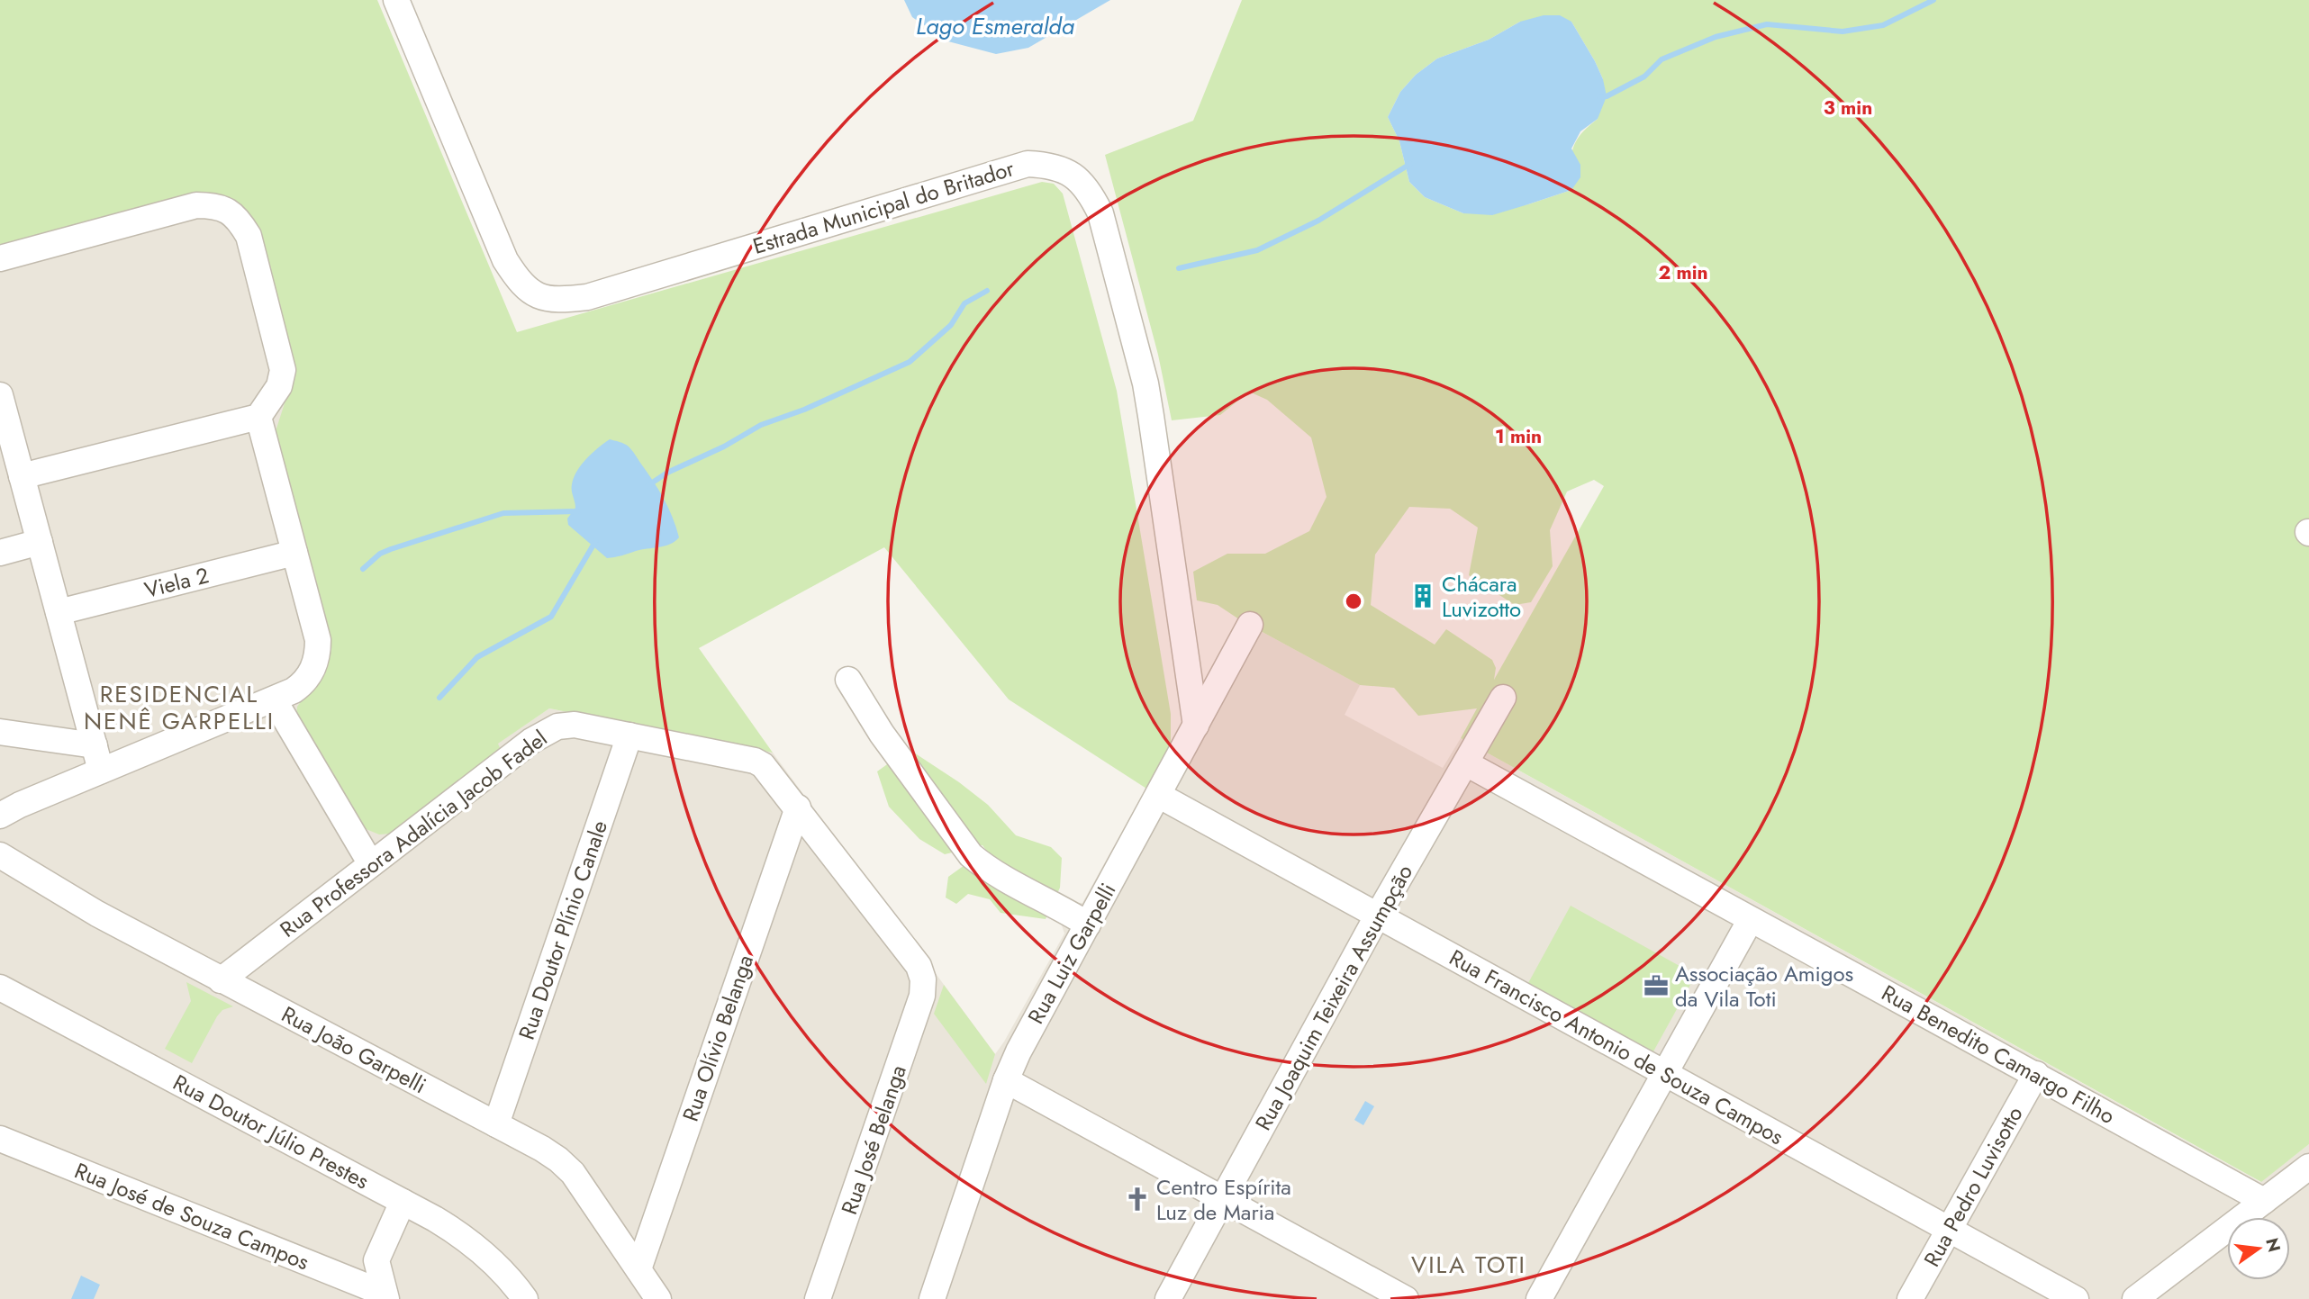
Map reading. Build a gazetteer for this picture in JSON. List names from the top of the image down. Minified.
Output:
{"streets":{"street":["Estrada Municipal do Britador","Viela 2","Rua Professora Adalícia Jacob Fadel","Rua Doutor Plínio Canale","Rua Luiz Garpelli","Rua Joaquim Teixeira Assumpção","Rua Olívio Belanga","Rua Francisco Antonio de Souza Campos","Rua João Garpelli","Rua Benedito Camargo Filho","Rua Doutor Júlio Prestes","Rua José Belanga","Rua Pedro Luvisotto","Rua José de Souza Campos"]},"crossings":[["Estrada Municipal do Britador","Rua Luiz Garpelli"],["Rua Professora Adalícia Jacob Fadel","Rua Doutor Plínio Canale"],["Rua Professora Adalícia Jacob Fadel","Rua Olívio Belanga"],["Rua Professora Adalícia Jacob Fadel","Rua João Garpelli"],["Rua Professora Adalícia Jacob Fadel","Rua José Belanga"],["Rua Doutor Plínio Canale","Rua João Garpelli"],["Rua Luiz Garpelli","Rua Francisco Antonio de Souza Campos"],["Rua Joaquim Teixeira Assumpção","Rua Francisco Antonio de Souza Campos"],["Rua Joaquim Teixeira Assumpção","Rua Benedito Camargo Filho"],["Rua Olívio Belanga","Rua João Garpelli"],["Rua Francisco Antonio de Souza Campos","Rua Pedro Luvisotto"],["Rua Benedito Camargo Filho","Rua Pedro Luvisotto"]],"districts":["RESIDENCIAL NENÊ GARPELLI","VILA TOTI"],"water":["Lago Esmeralda"],"places":{"building":["Chácara Luvizotto"],"office":["Associação Amigos da Vila Toti"],"church":["Centro Espírita Luz de Maria"]},"north":"right","rings":["3 min","2 min","1 min"]}
